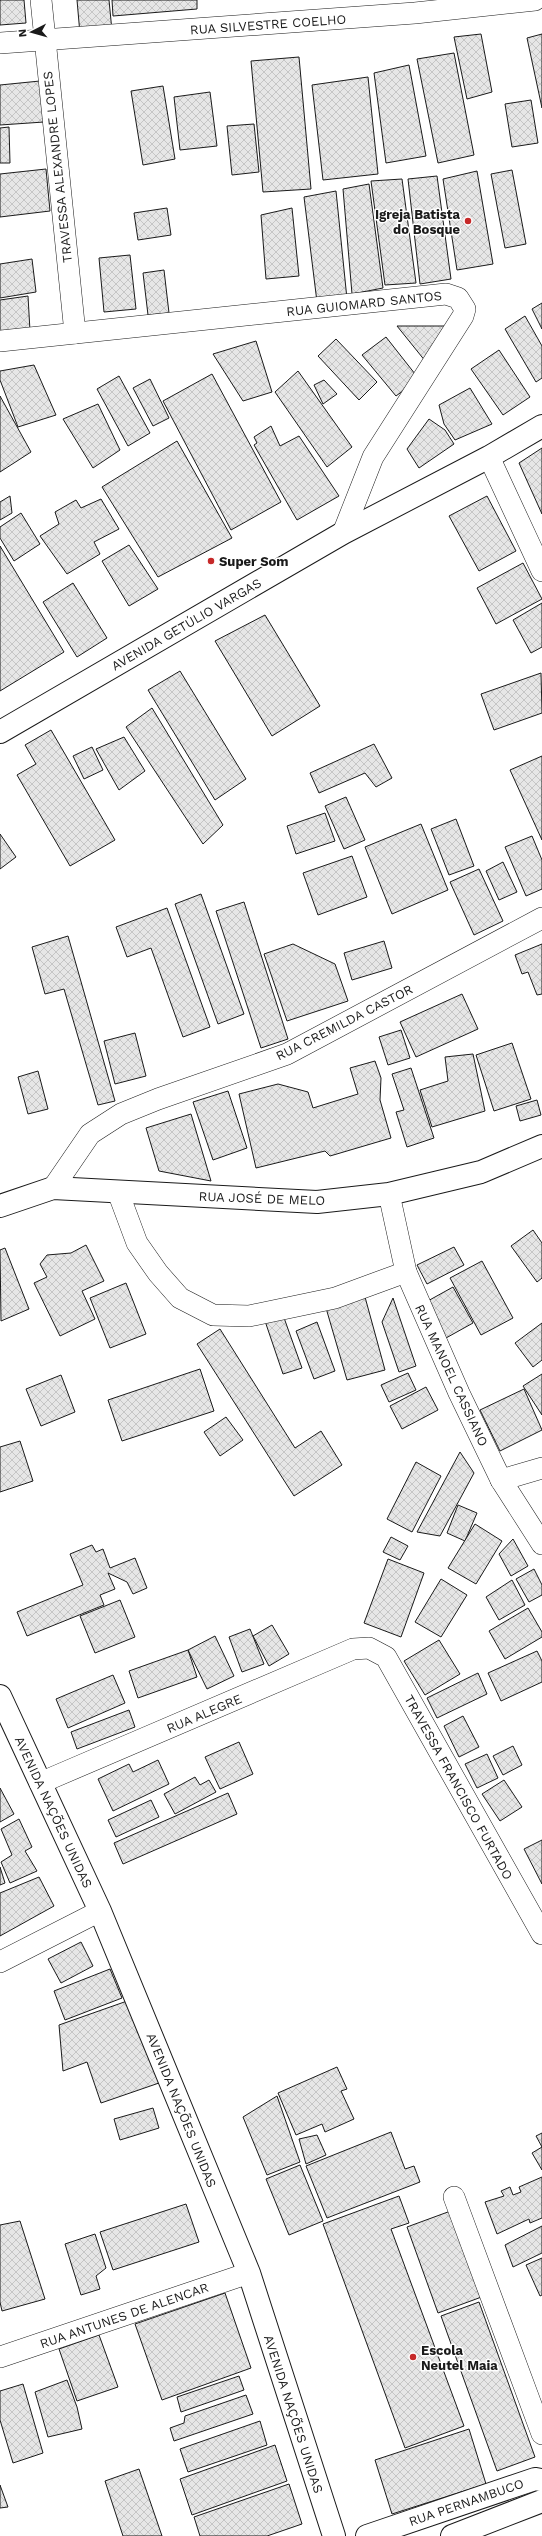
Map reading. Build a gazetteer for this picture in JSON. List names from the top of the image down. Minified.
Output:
{"streets":{"street":["RUA SILVESTRE COELHO","TRAVESSA ALEXANDRE LOPES","RUA GUIOMARD SANTOS","AVENIDA GETÚLIO VARGAS","RUA CREMILDA CASTOR","RUA JOSÉ DE MELO","RUA MANOEL CASSIANO","RUA ALEGRE","TRAVESSA FRANCISCO FURTADO","AVENIDA NAÇÕES UNIDAS","RUA ANTUNES DE ALENCAR","RUA PERNAMBUCO"]},"crossings":[["RUA SILVESTRE COELHO","TRAVESSA ALEXANDRE LOPES"],["TRAVESSA ALEXANDRE LOPES","RUA GUIOMARD SANTOS"],["RUA GUIOMARD SANTOS","AVENIDA GETÚLIO VARGAS"],["RUA CREMILDA CASTOR","RUA JOSÉ DE MELO"],["RUA JOSÉ DE MELO","RUA MANOEL CASSIANO"],["RUA ALEGRE","TRAVESSA FRANCISCO FURTADO"],["RUA ALEGRE","AVENIDA NAÇÕES UNIDAS"],["AVENIDA NAÇÕES UNIDAS","RUA ANTUNES DE ALENCAR"]],"places":["Igreja Batista do Bosque","Super Som","Escola Neutel Maia"],"north":"left"}
